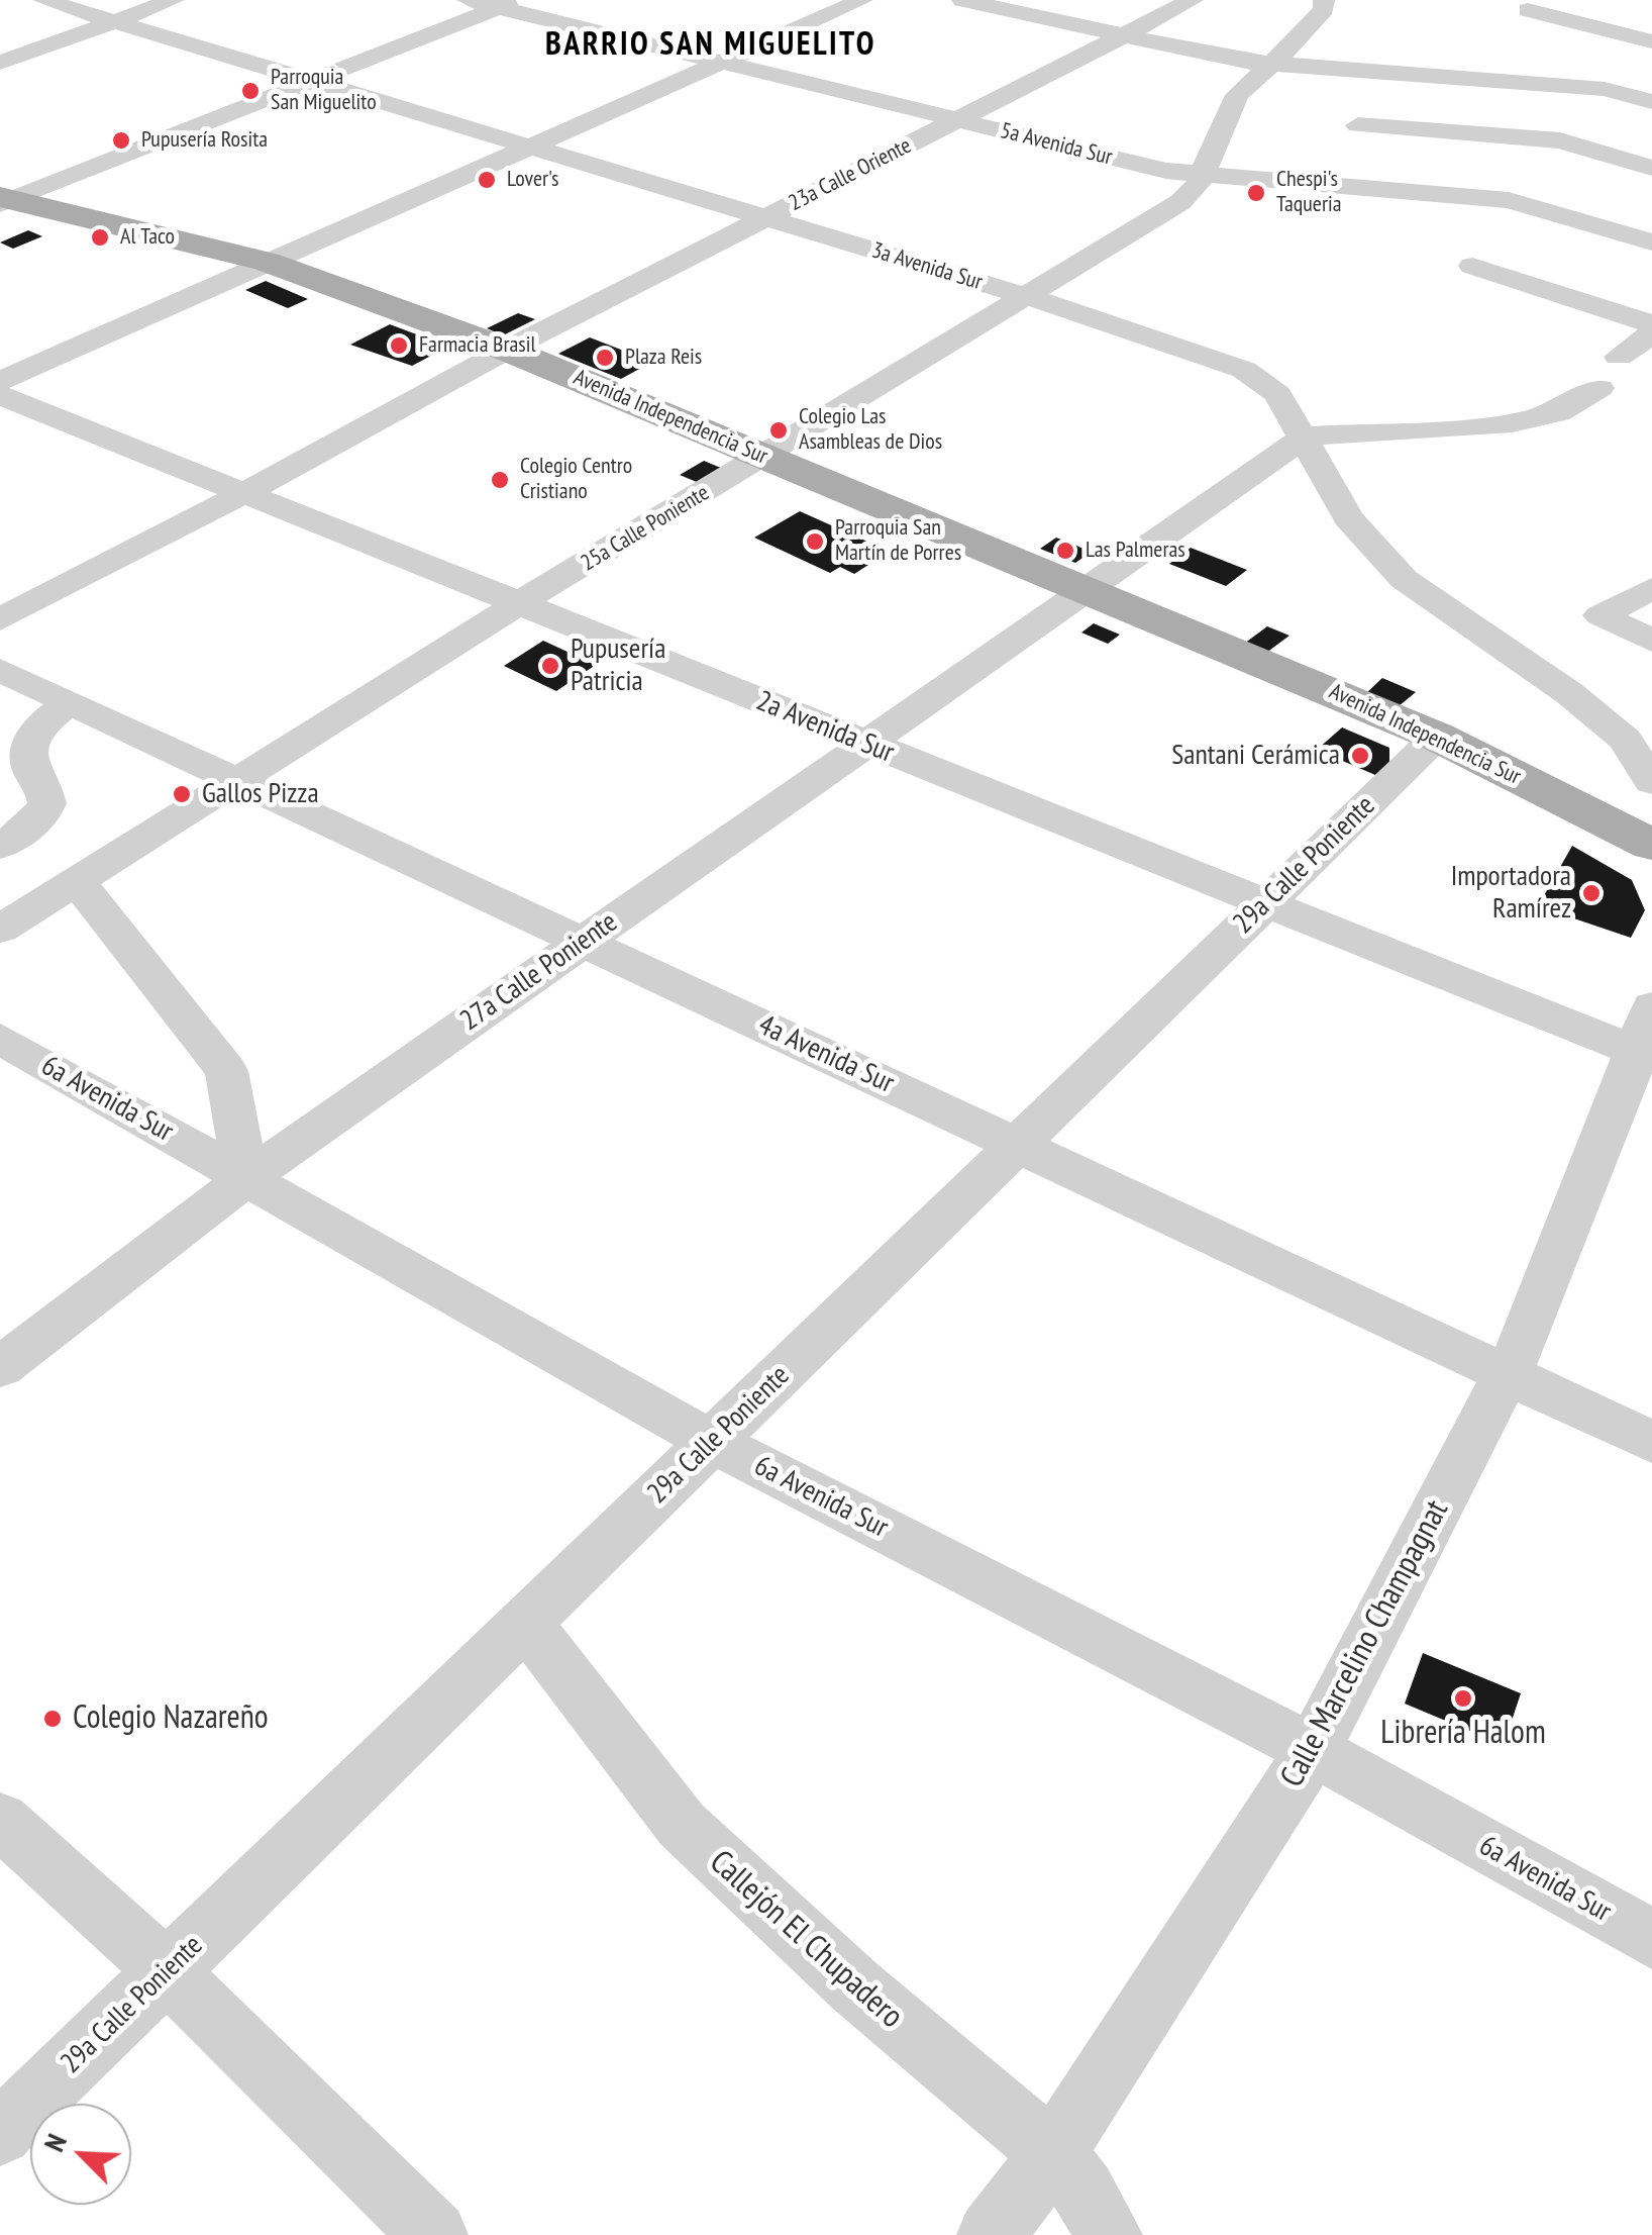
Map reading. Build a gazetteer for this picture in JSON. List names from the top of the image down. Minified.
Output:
{"streets":{"main road":["Avenida Independencia Sur"],"street":["5a Avenida Sur","23a Calle Oriente","3a Avenida Sur","25a Calle Poniente","2a Avenida Sur","29a Calle Poniente","27a Calle Poniente","4a Avenida Sur","6a Avenida Sur","Calle Marcelino Champagnat","Callejón El Chupadero"]},"crossings":[["5a Avenida Sur","23a Calle Oriente"],["5a Avenida Sur","25a Calle Poniente"],["23a Calle Oriente","3a Avenida Sur"],["23a Calle Oriente","Avenida Independencia Sur"],["23a Calle Oriente","2a Avenida Sur"],["3a Avenida Sur","25a Calle Poniente"],["3a Avenida Sur","27a Calle Poniente"],["Avenida Independencia Sur","25a Calle Poniente"],["Avenida Independencia Sur","29a Calle Poniente"],["Avenida Independencia Sur","27a Calle Poniente"],["25a Calle Poniente","2a Avenida Sur"],["25a Calle Poniente","4a Avenida Sur"],["2a Avenida Sur","29a Calle Poniente"],["2a Avenida Sur","27a Calle Poniente"],["2a Avenida Sur","Calle Marcelino Champagnat"],["29a Calle Poniente","4a Avenida Sur"],["29a Calle Poniente","6a Avenida Sur"],["29a Calle Poniente","Callejón El Chupadero"],["27a Calle Poniente","4a Avenida Sur"],["27a Calle Poniente","6a Avenida Sur"],["4a Avenida Sur","Calle Marcelino Champagnat"],["6a Avenida Sur","Calle Marcelino Champagnat"],["Calle Marcelino Champagnat","Callejón El Chupadero"]],"districts":["BARRIO SAN MIGUELITO"],"places":["Parroquia San Miguelito","Pupusería Rosita","Lover's","Chespi's Taqueria","Al Taco","Farmacia Brasil","Plaza Reis","Colegio Las Asambleas de Dios","Colegio Centro Cristiano","Parroquia San Martín de Porres","Las Palmeras","Pupusería Patricia","Santani Cerámica","Gallos Pizza","Importadora Ramírez","Librería Halom","Colegio Nazareño"],"north":"top left"}
